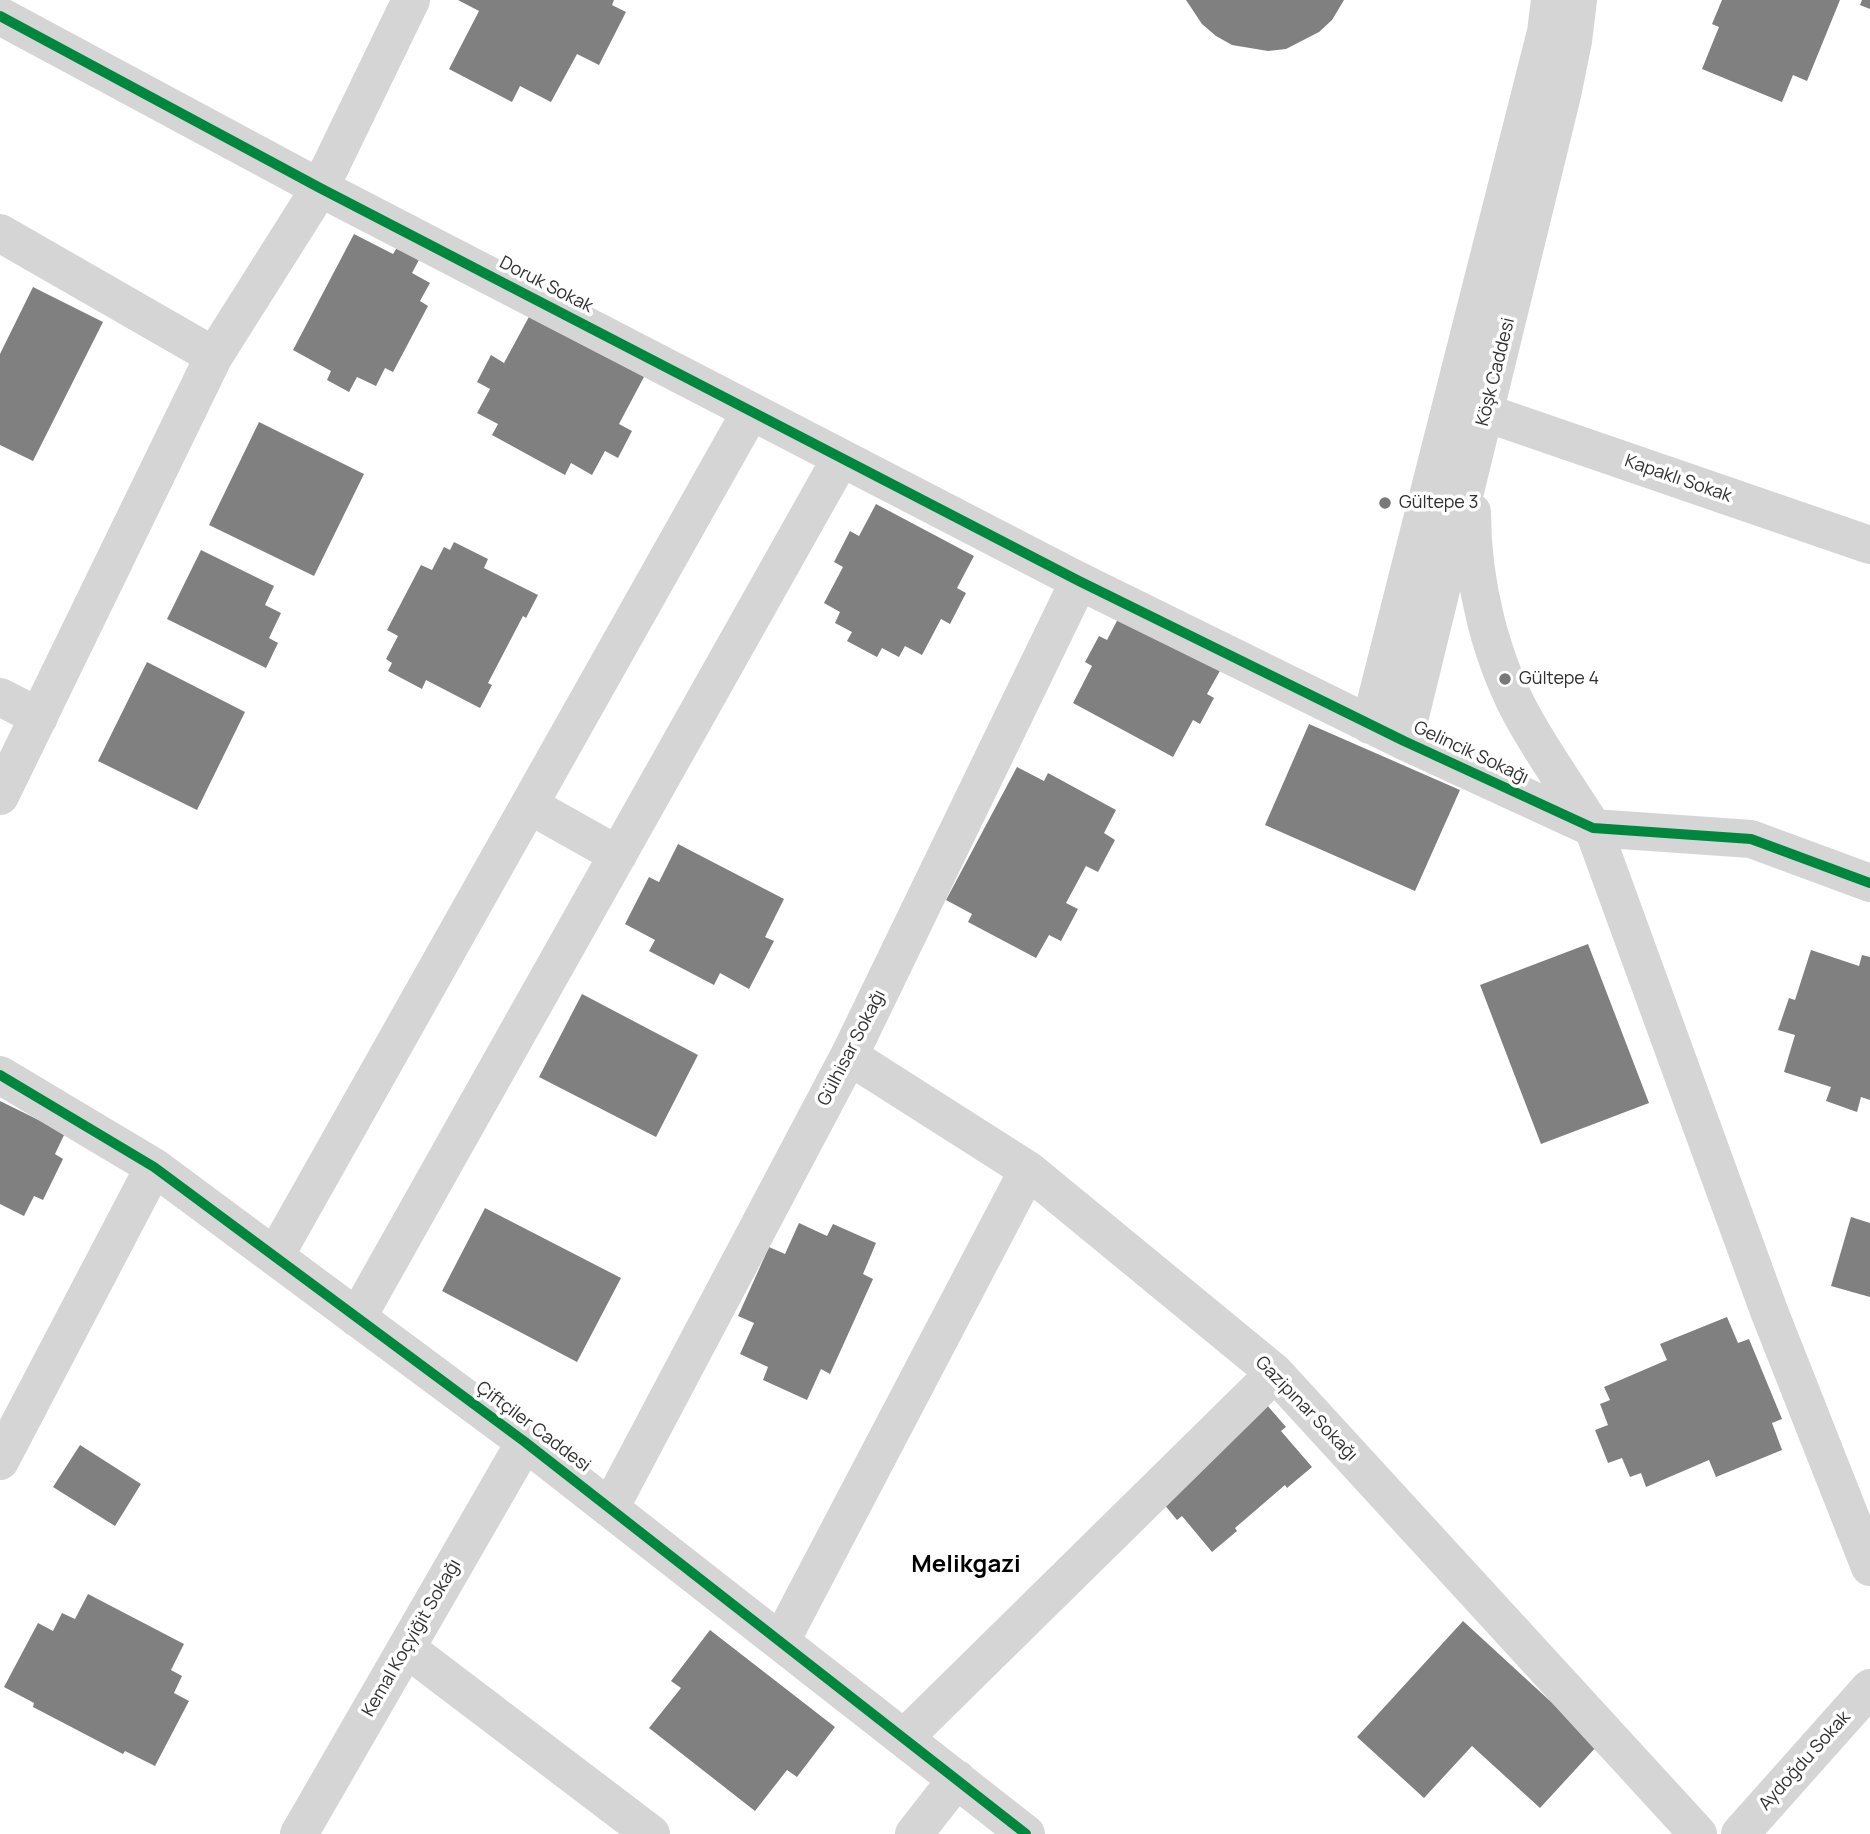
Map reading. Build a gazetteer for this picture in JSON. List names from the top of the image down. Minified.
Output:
{"streets":{"street":["Doruk Sokak","Köşk Caddesi","Kapaklı Sokak","Gelincik Sokağı","Gülhisar Sokağı","Gazipınar Sokağı","Çiftçiler Caddesi","Kemal Koçyiğit Sokağı","Aydoğdu Sokak"]},"crossings":[["Doruk Sokak","Gelincik Sokağı"],["Doruk Sokak","Gülhisar Sokağı"],["Köşk Caddesi","Kapaklı Sokak"],["Köşk Caddesi","Gelincik Sokağı"],["Gelincik Sokağı","Gülhisar Sokağı"],["Gülhisar Sokağı","Gazipınar Sokağı"],["Gülhisar Sokağı","Çiftçiler Caddesi"],["Çiftçiler Caddesi","Kemal Koçyiğit Sokağı"]],"districts":["Melikgazi"],"places":["Gültepe 3","Gültepe 4"]}
